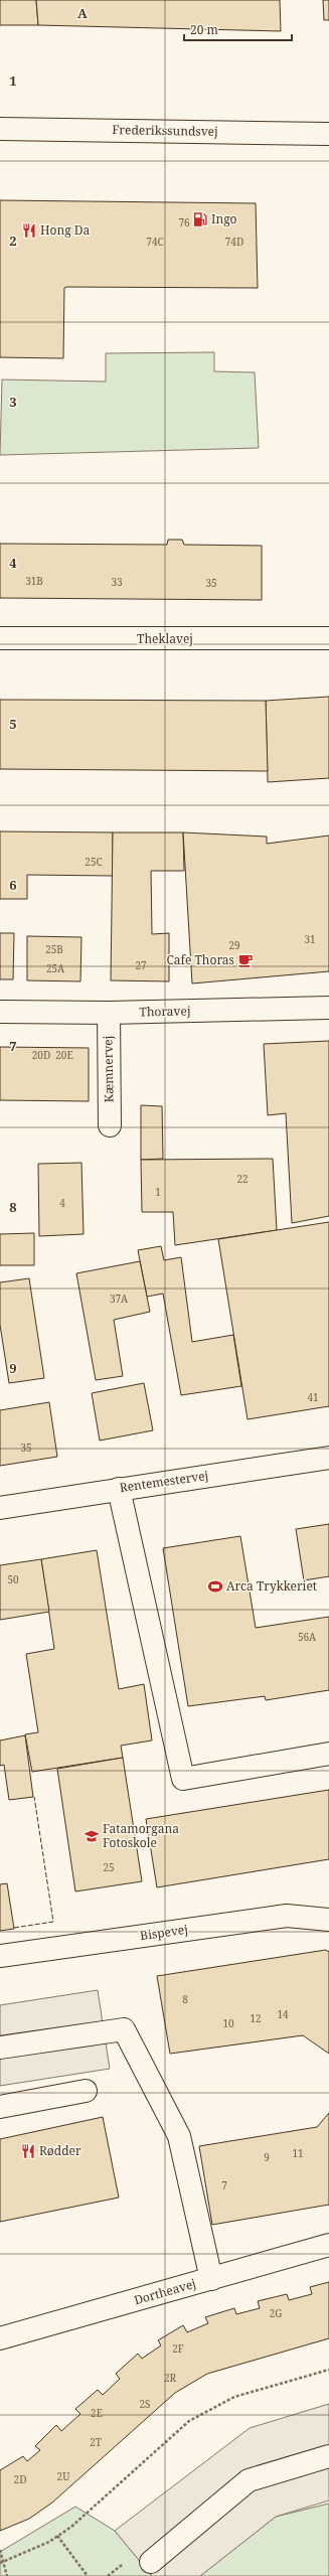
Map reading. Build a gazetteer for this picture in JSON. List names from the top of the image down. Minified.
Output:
{"streets":{"street":["Frederikssundsvej","Theklavej","Thoravej","Kæmnervej","Rentemestervej","Bispevej","Dortheavej"]},"crossings":[["Thoravej","Kæmnervej"]],"places":{"fuel station":["Ingo"],"restaurant":["Hong Da","Rødder"],"cafe":["Cafe Thoras"],"sports":["Arca Trykkeriet"],"school or university":["Fatamorgana Fotoskole"]},"house_numbers":["76","74C","74D","31B","33","35","25C","31","29","25B","27","25A","20D","20E","22","1","4","37A","41","35","50","56A","25","8","14","12","10","11","9","7","2G","2F","2R","2S","2E","2T","2U","2D"],"scale_bar":"20 m","grid":{"columns":["A"],"rows":["1","2","3","4","5","6","7","8","9"]}}
